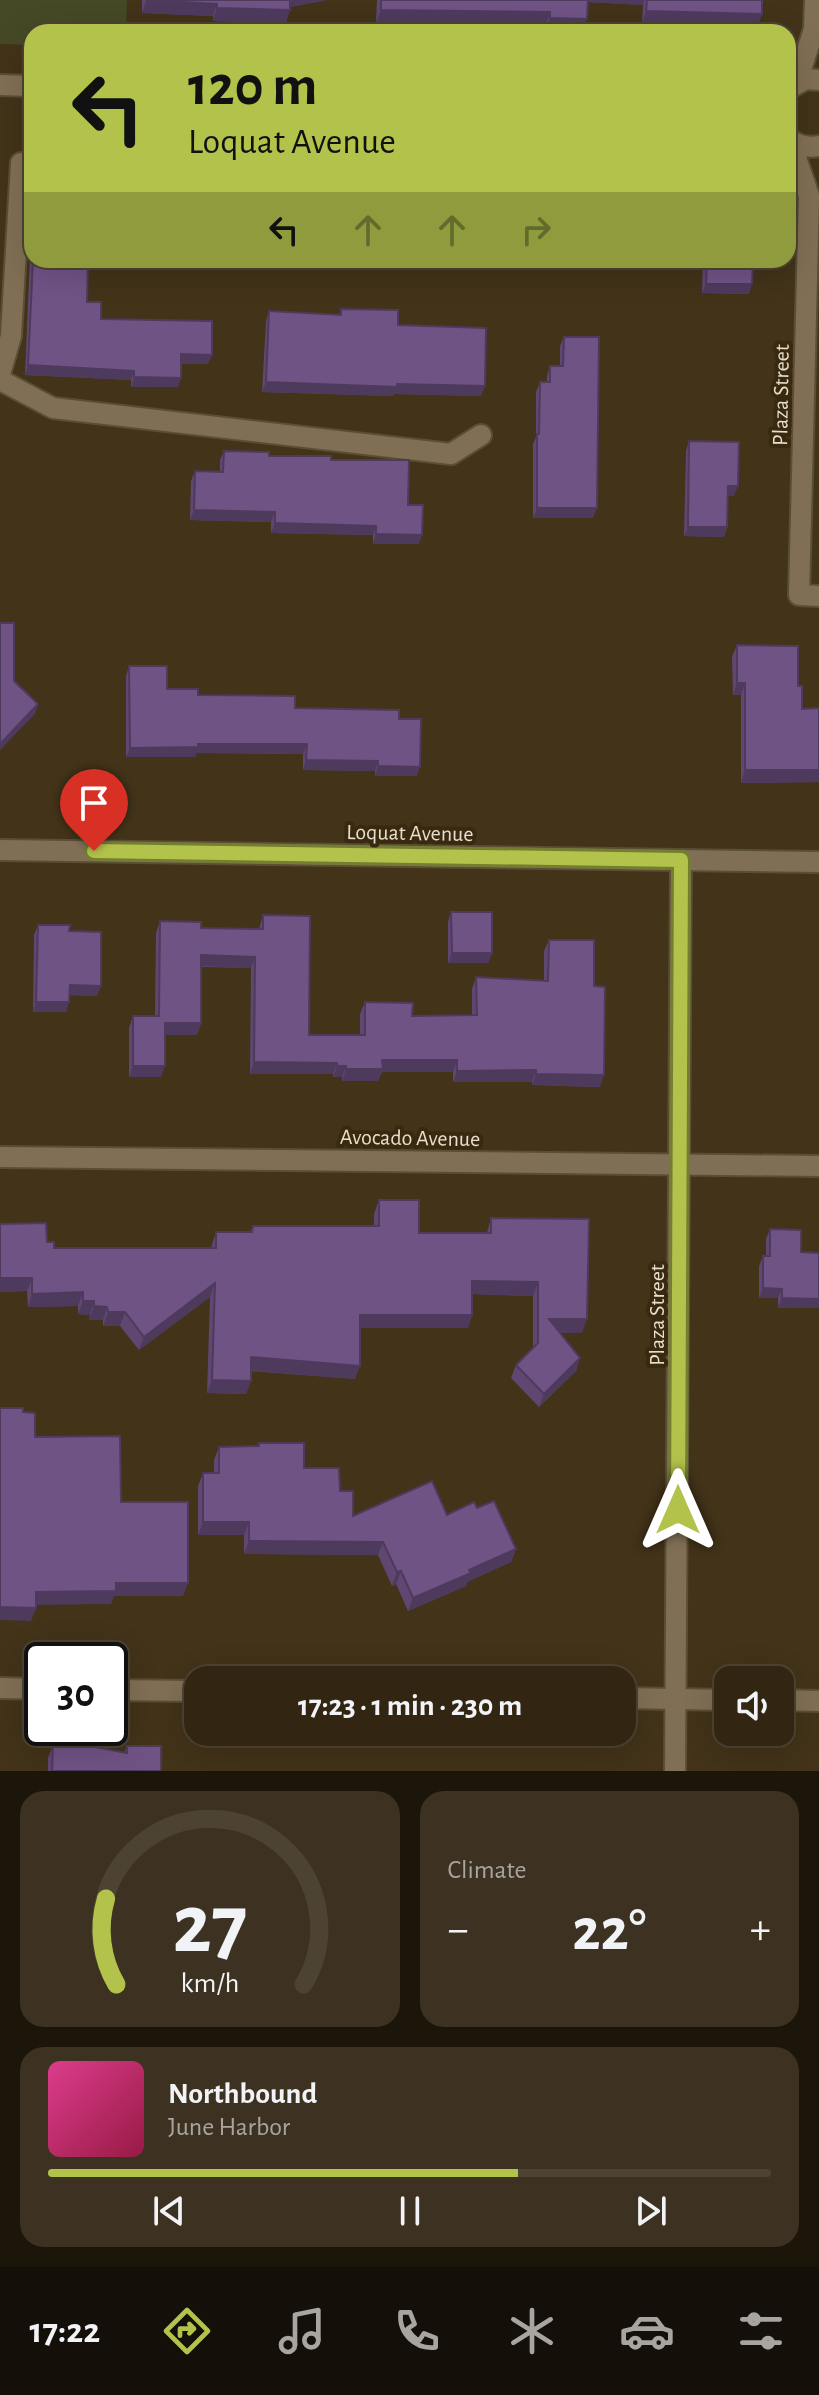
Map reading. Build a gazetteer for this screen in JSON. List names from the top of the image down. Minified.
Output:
{"streets":{"street":["Plaza Street","Loquat Avenue","Avocado Avenue"]},"crossings":[["Plaza Street","Loquat Avenue"],["Plaza Street","Avocado Avenue"]],"page":{"turn":["120 m","Loquat Avenue"],"limit":"30","trip":"17:23 · 1 min · 230 m","tile":"Climate","heat":["−","22°","+"],"song":["Northbound","June Harbor"],"tabs":"17:22","gauge":["27","km/h"]}}
